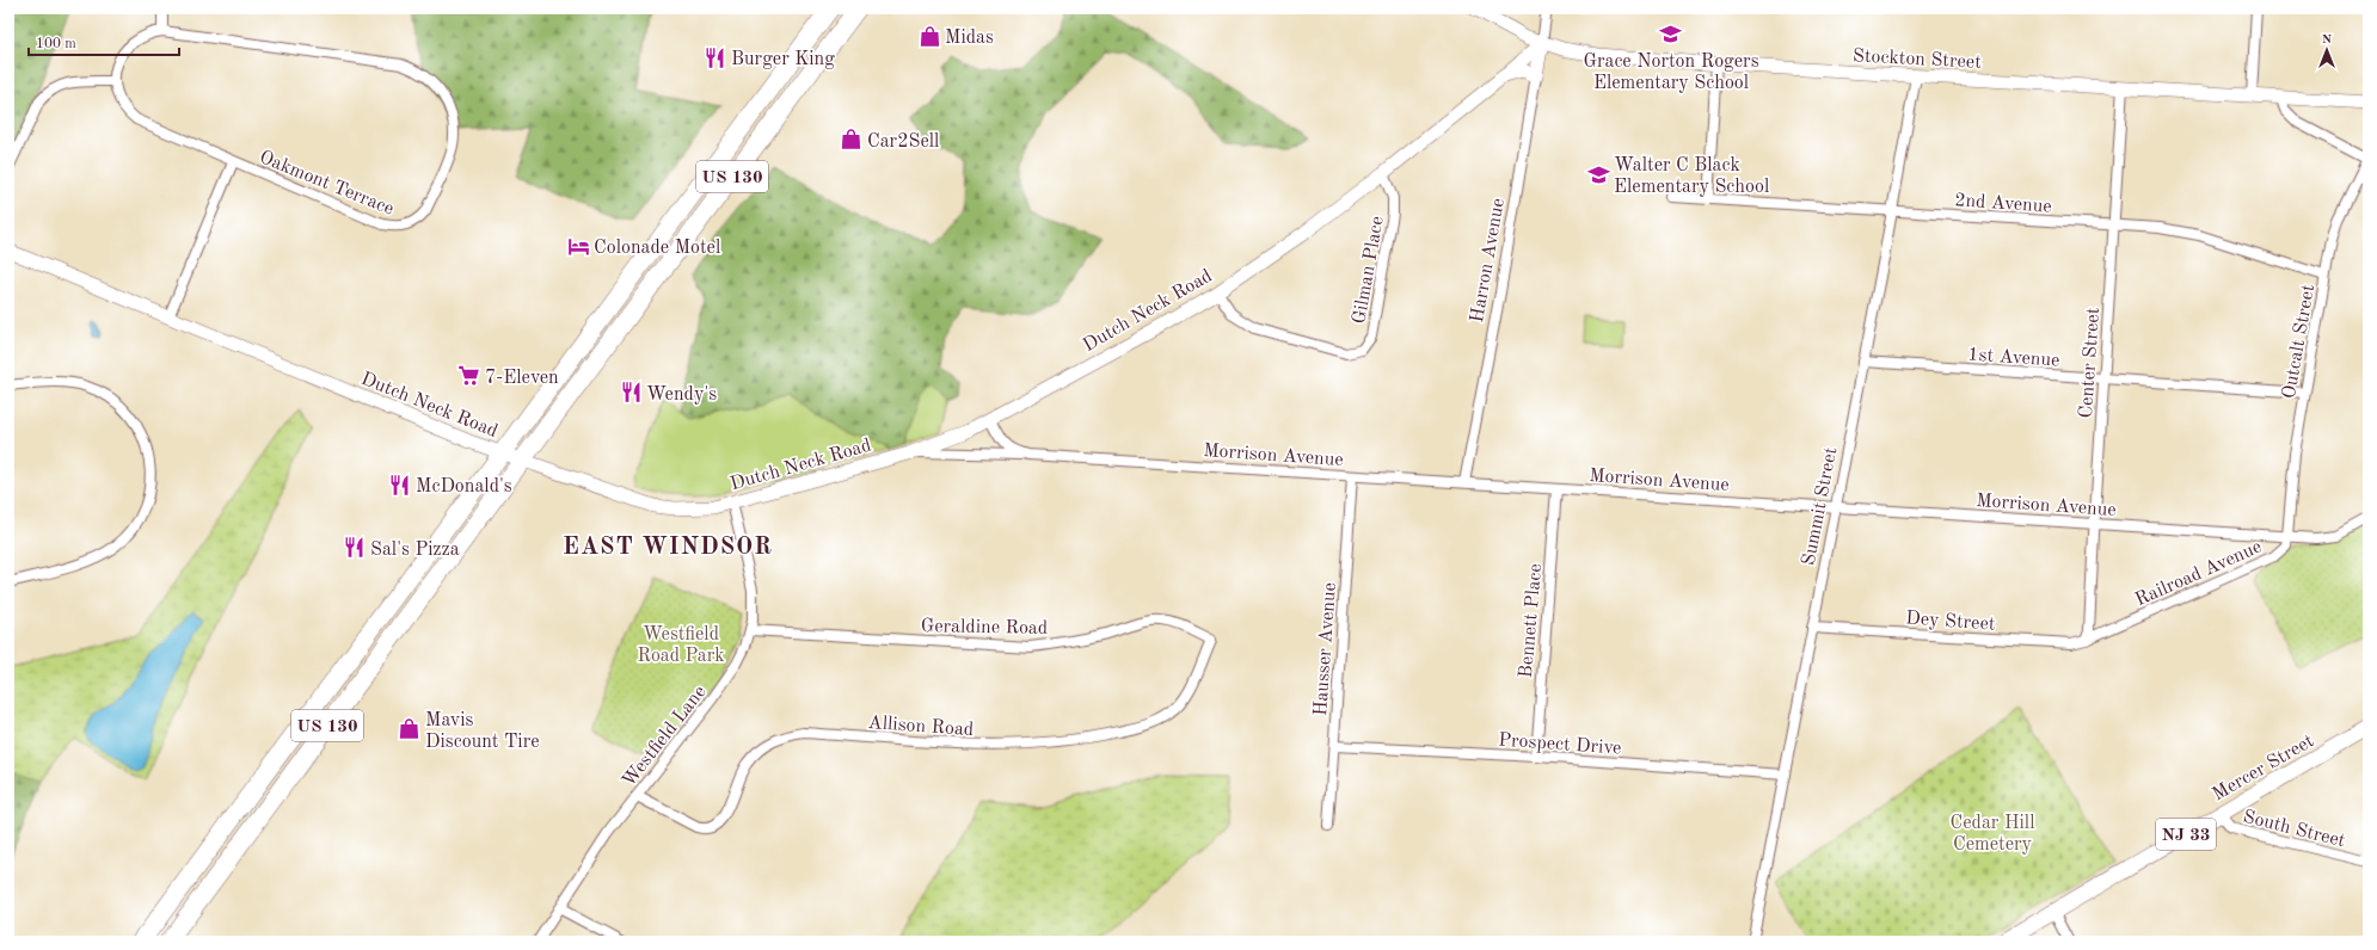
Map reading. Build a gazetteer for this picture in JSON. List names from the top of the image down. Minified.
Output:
{"streets":{"highway":["US 130"],"main road":["Mercer Street","NJ 33"],"street":["Stockton Street","Oakmont Terrace","2nd Avenue","Harron Avenue","Gilman Place","Dutch Neck Road","Outcalt Street","1st Avenue","Center Street","Morrison Avenue","Summit Street","Railroad Avenue","Dey Street","Bennett Place","Geraldine Road","Hausser Avenue","Allison Road","Westfield Lane","Prospect Drive","South Street"]},"crossings":[["Stockton Street","Harron Avenue"],["Stockton Street","Dutch Neck Road"],["Stockton Street","Center Street"],["Stockton Street","Summit Street"],["US 130","Dutch Neck Road"],["Oakmont Terrace","Dutch Neck Road"],["2nd Avenue","Outcalt Street"],["2nd Avenue","Center Street"],["2nd Avenue","Summit Street"],["Harron Avenue","Dutch Neck Road"],["Harron Avenue","Morrison Avenue"],["Gilman Place","Dutch Neck Road"],["Dutch Neck Road","Morrison Avenue"],["Dutch Neck Road","Westfield Lane"],["Outcalt Street","1st Avenue"],["Outcalt Street","Morrison Avenue"],["Outcalt Street","Railroad Avenue"],["1st Avenue","Center Street"],["1st Avenue","Summit Street"],["Center Street","Morrison Avenue"],["Center Street","Railroad Avenue"],["Center Street","Dey Street"],["Morrison Avenue","Summit Street"],["Morrison Avenue","Railroad Avenue"],["Morrison Avenue","Bennett Place"],["Morrison Avenue","Hausser Avenue"],["Summit Street","Dey Street"],["Summit Street","Prospect Drive"],["Railroad Avenue","Dey Street"],["Bennett Place","Prospect Drive"],["Geraldine Road","Allison Road"],["Geraldine Road","Westfield Lane"],["Hausser Avenue","Prospect Drive"],["Allison Road","Westfield Lane"],["Mercer Street","South Street"]],"districts":["EAST WINDSOR"],"parks":["Westfield Road Park","Cedar Hill Cemetery"],"places":{"school or university":["Grace Norton Rogers Elementary School","Walter C Black Elementary School"],"shop":["Midas","Car2Sell","Mavis Discount Tire"],"restaurant":["Burger King","Wendy's","McDonald's","Sal's Pizza"],"hotel":["Colonade Motel"],"supermarket":["7-Eleven"]},"scale_bar":"100 m","north":"top"}
